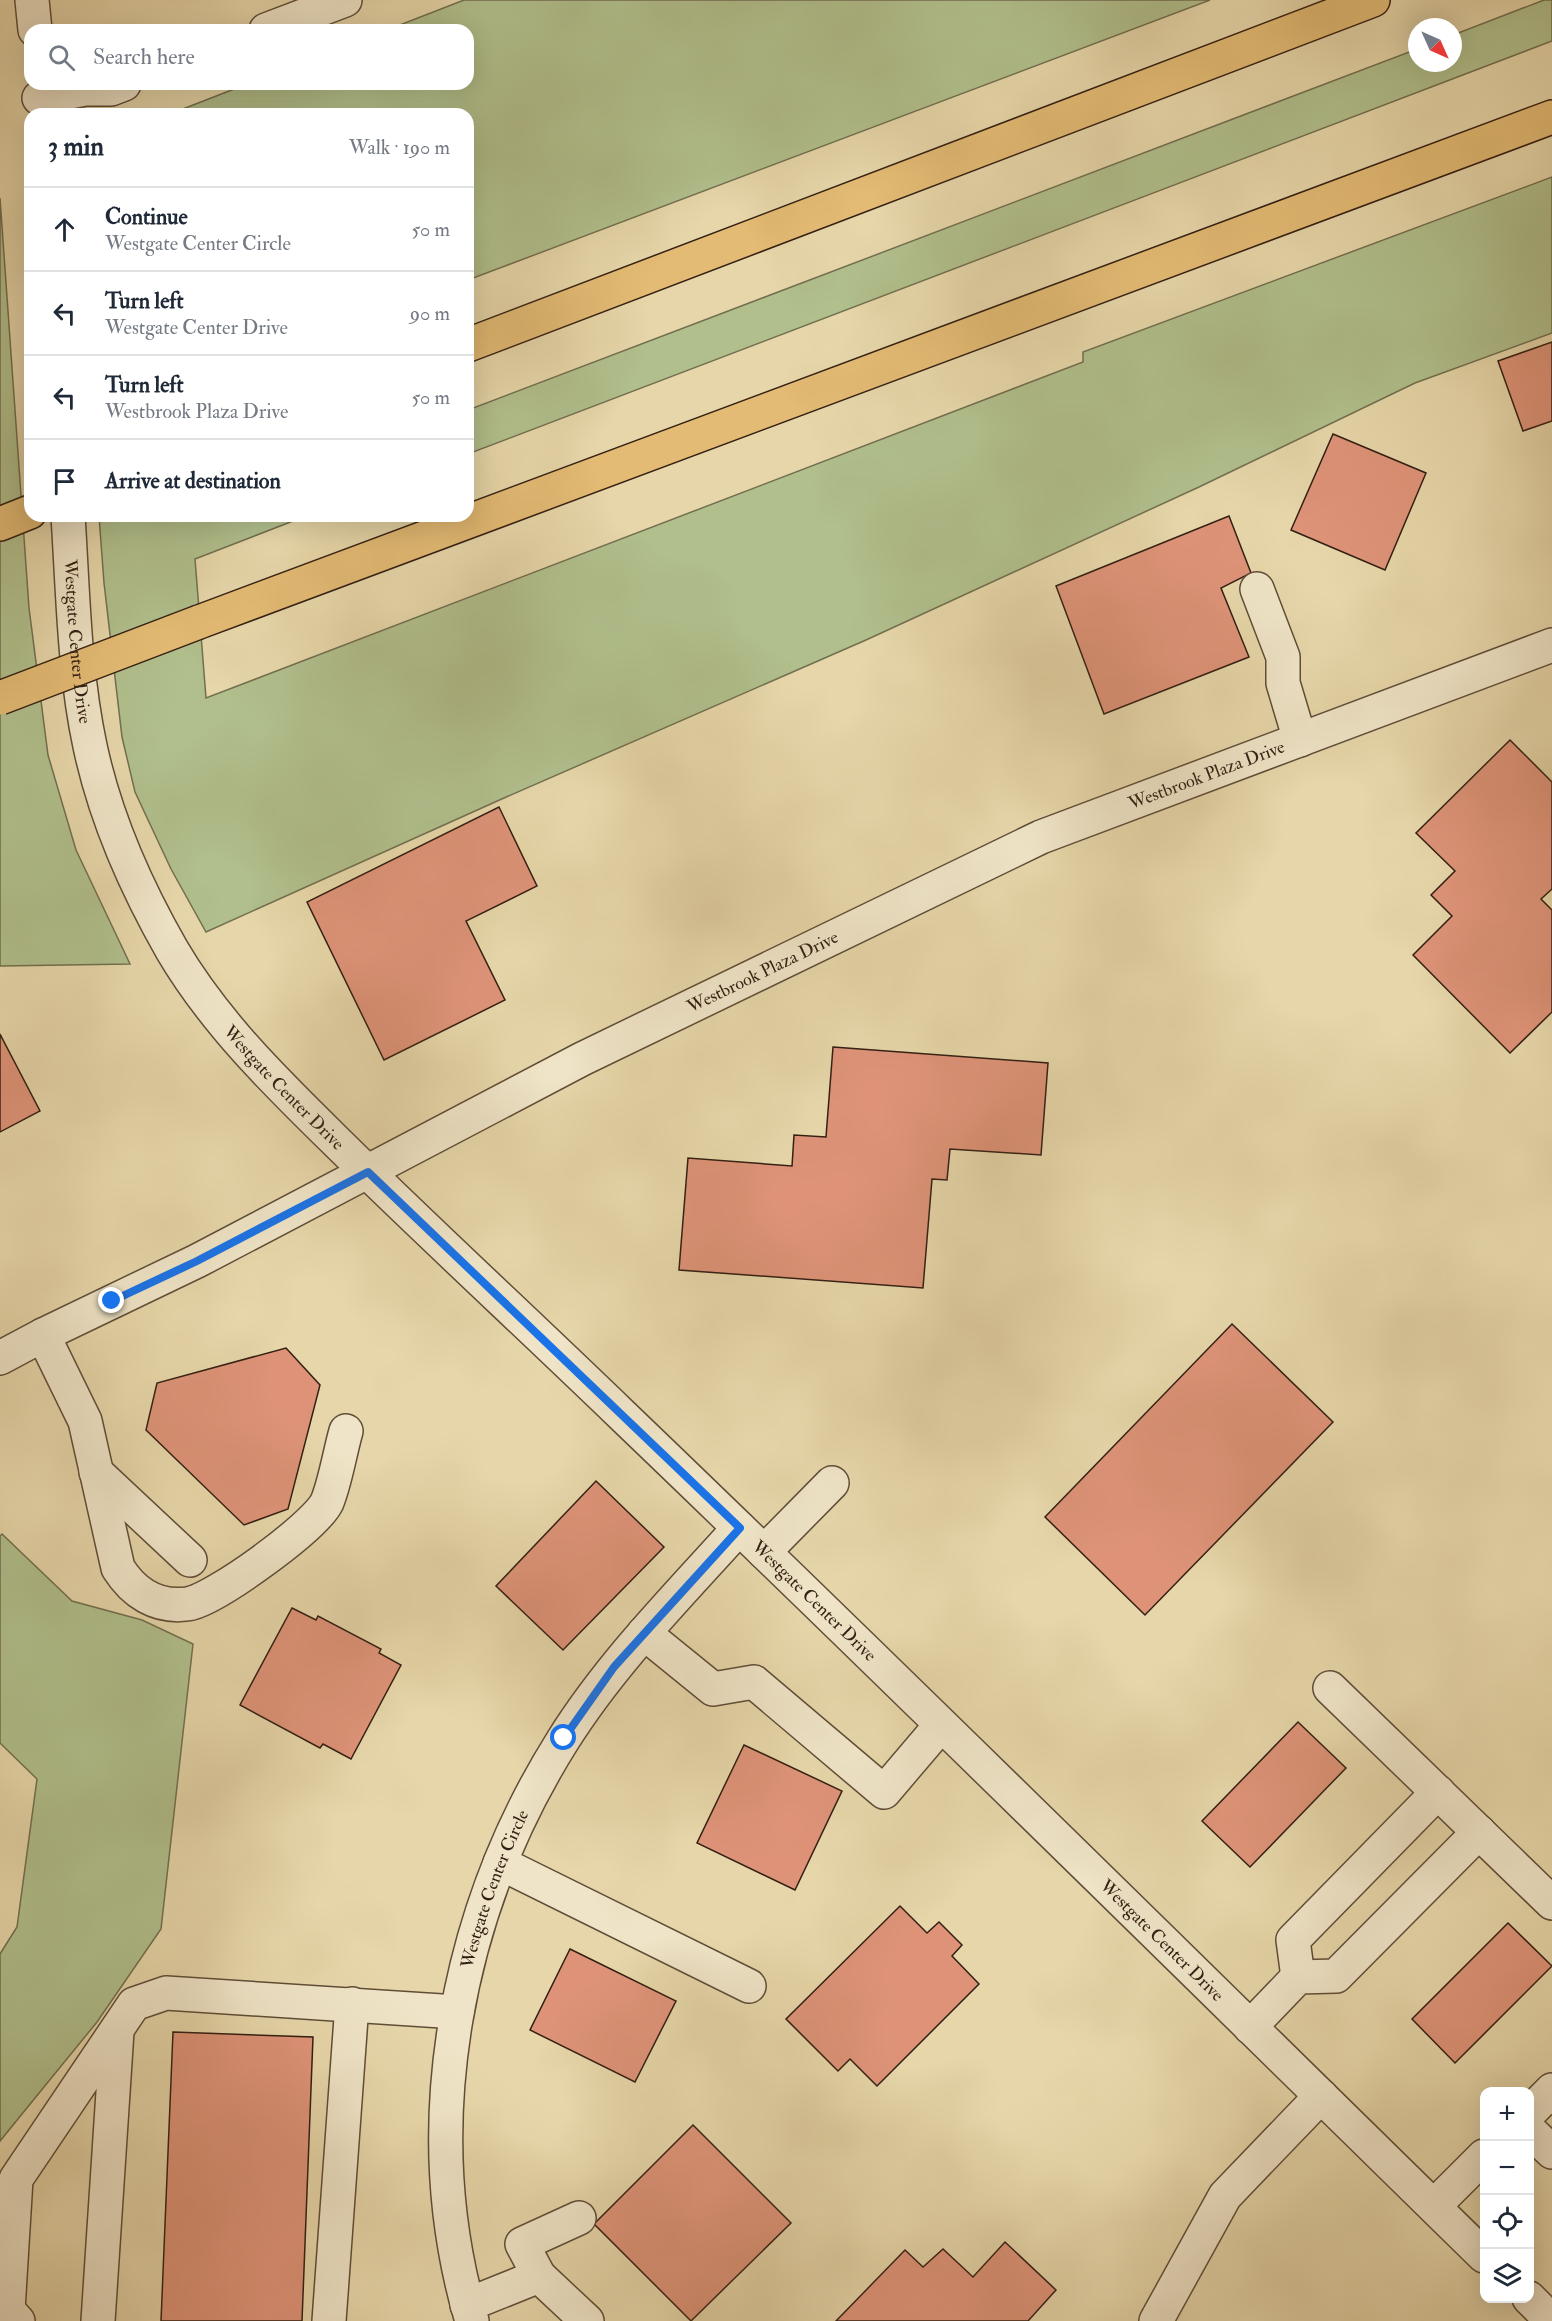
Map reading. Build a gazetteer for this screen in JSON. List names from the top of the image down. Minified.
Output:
{"streets":{"street":["Westgate Center Drive","Westbrook Plaza Drive","Westgate Center Circle"]},"crossings":[["Westgate Center Drive","Westbrook Plaza Drive"],["Westgate Center Drive","Westgate Center Circle"]],"north":"bottom right","page":{"search":"Search here","heading":["3 min","Walk · 190 m"],"list":[["Continue","Westgate Center Circle","50 m"],["Turn left","Westgate Center Drive","90 m"],["Turn left","Westbrook Plaza Drive","50 m"],"Arrive at destination"],"map_buttons":["+","−"]}}
